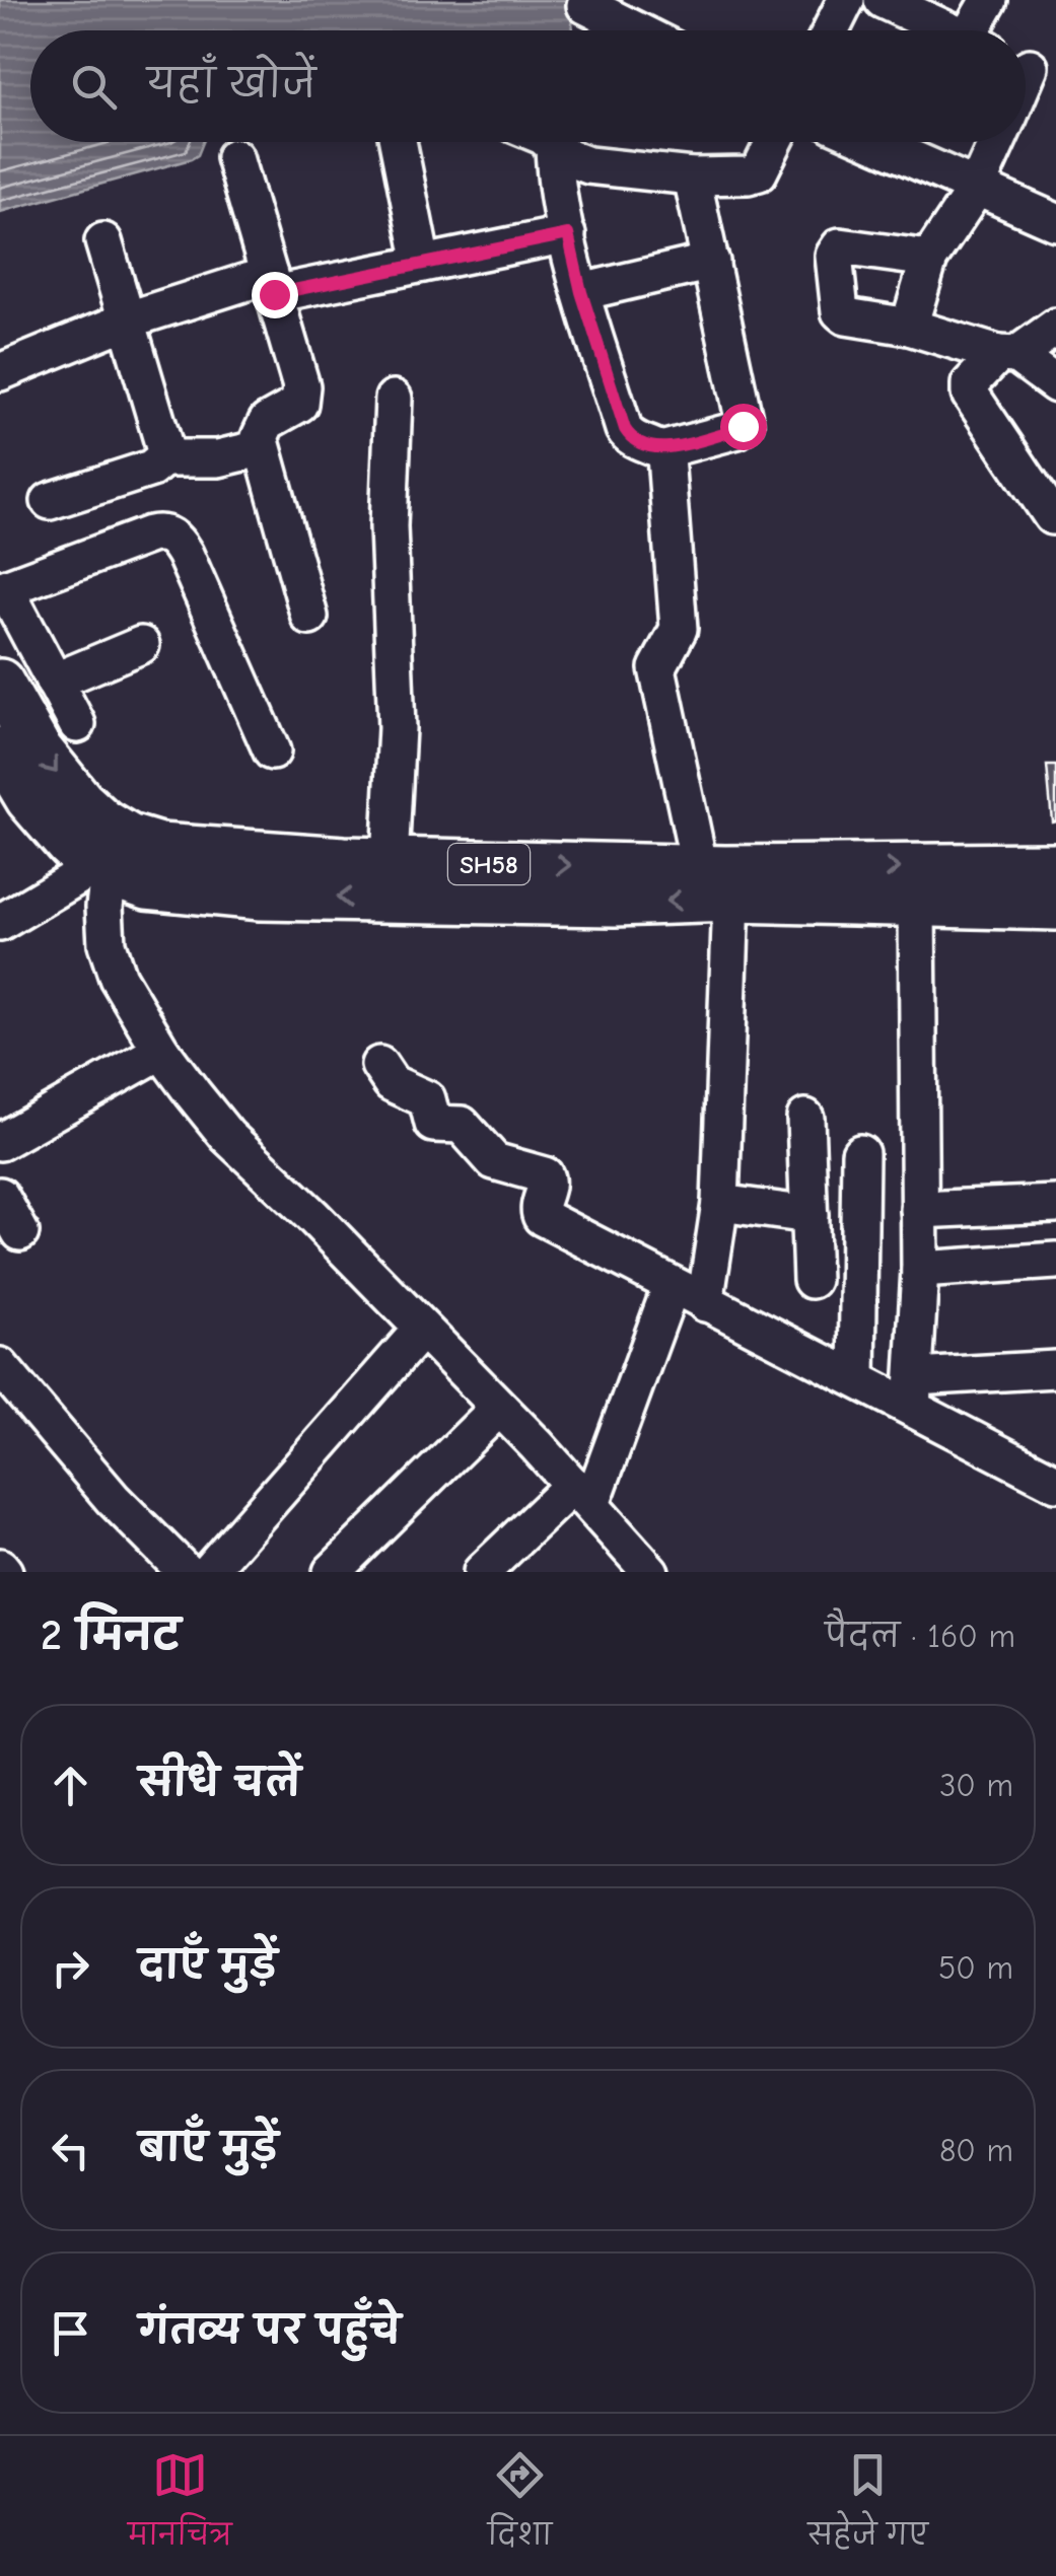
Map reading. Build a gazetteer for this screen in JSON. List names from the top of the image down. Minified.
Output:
{"streets":{"main road":["SH58"]},"page":{"search":"यहाँ खोजें","heading":["2 मिनट","पैदल · 160 m"],"list":[["सीधे चलें","30 m"],["दाएँ मुड़ें","50 m"],["बाएँ मुड़ें","80 m"],"गंतव्य पर पहुँचे"],"nav":["मानचित्र","दिशा","सहेजे गए"]}}
